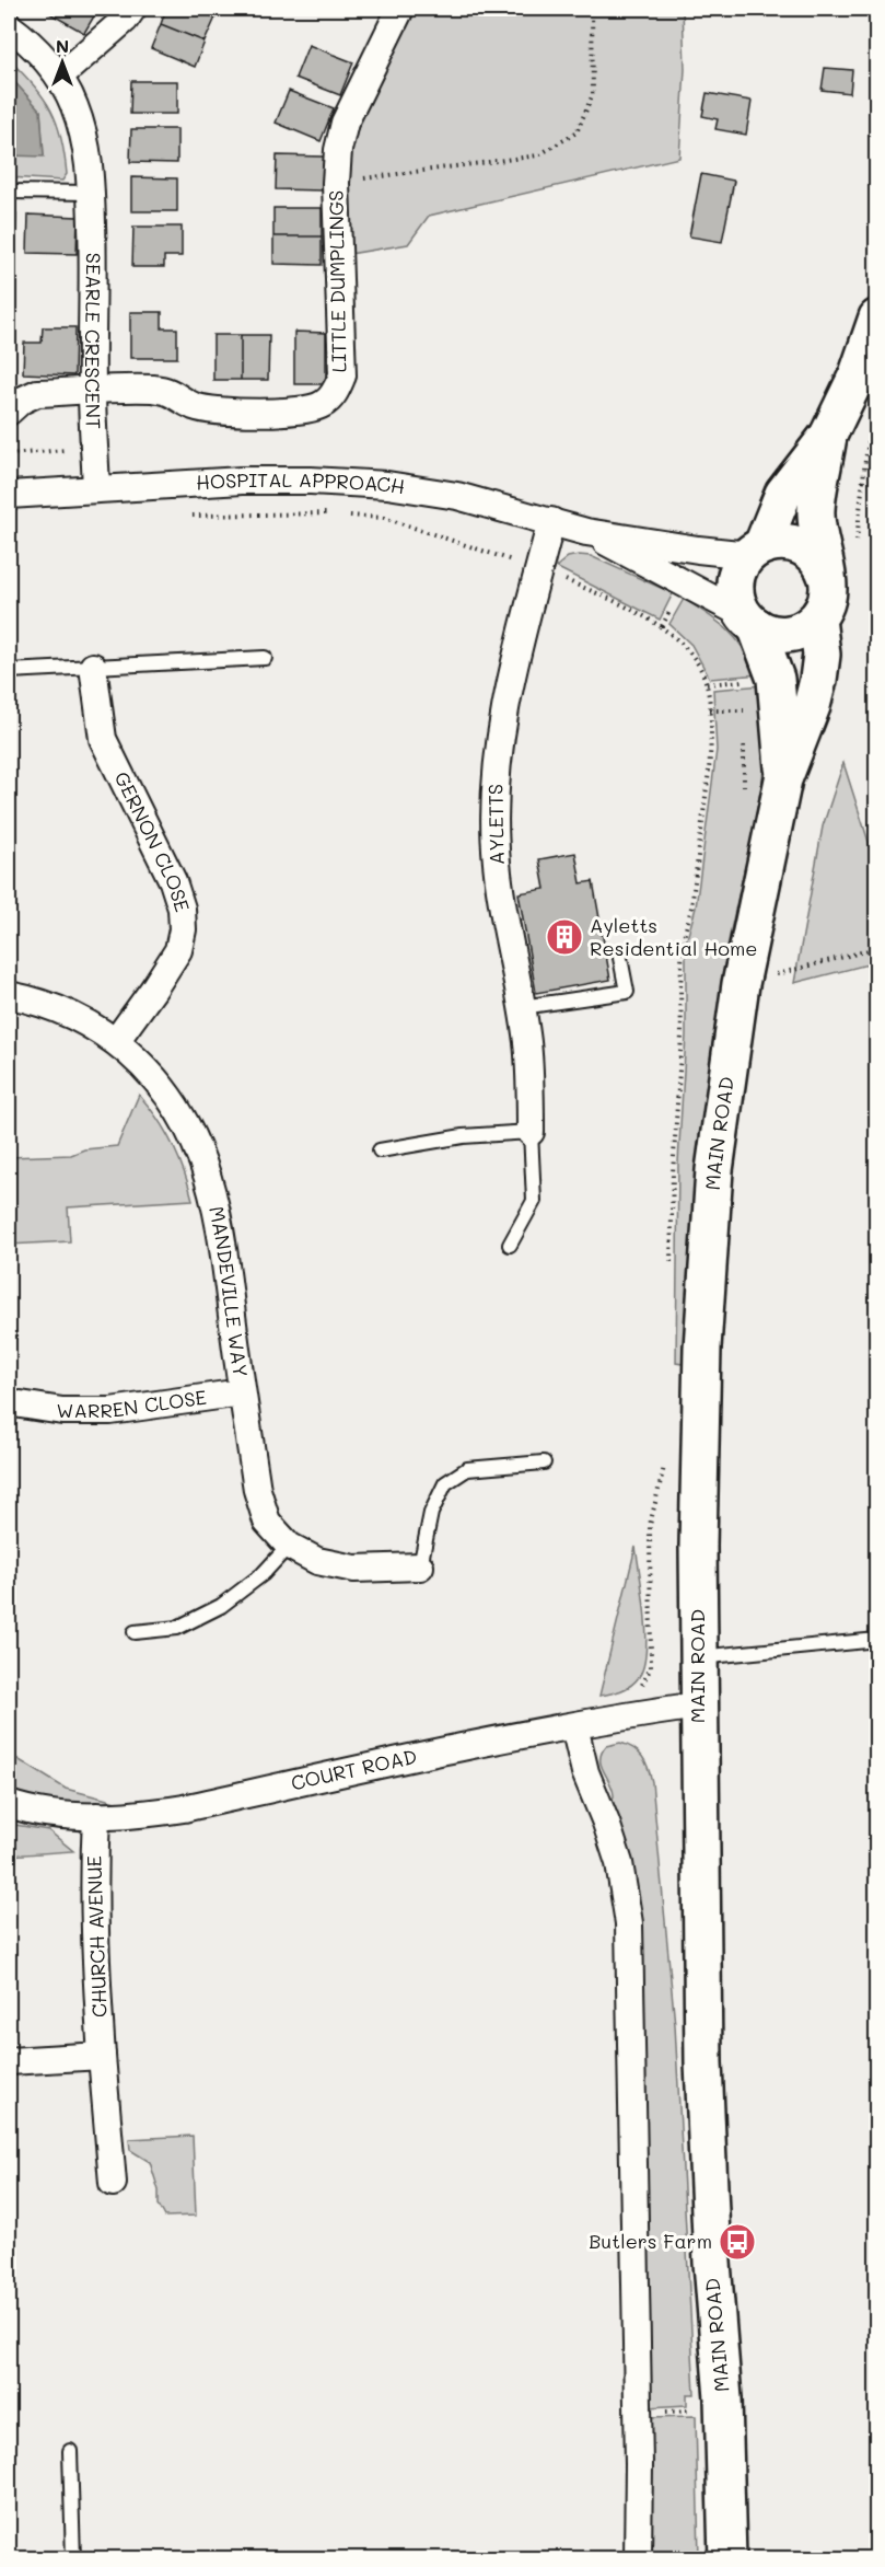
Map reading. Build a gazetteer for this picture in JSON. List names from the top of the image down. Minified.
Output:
{"streets":{"main road":["MAIN ROAD"],"street":["LITTLE DUMPLINGS","SEARLE CRESCENT","HOSPITAL APPROACH","AYLETTS","GERNON CLOSE","MANDEVILLE WAY","WARREN CLOSE","COURT ROAD","CHURCH AVENUE"]},"crossings":[["LITTLE DUMPLINGS","SEARLE CRESCENT"],["SEARLE CRESCENT","HOSPITAL APPROACH"],["HOSPITAL APPROACH","AYLETTS"],["HOSPITAL APPROACH","MAIN ROAD"],["GERNON CLOSE","MANDEVILLE WAY"],["MAIN ROAD","COURT ROAD"],["MANDEVILLE WAY","WARREN CLOSE"],["COURT ROAD","CHURCH AVENUE"]],"places":{"building":["Ayletts Residential Home"],"bus stop":["Butlers Farm"]},"north":"top"}
